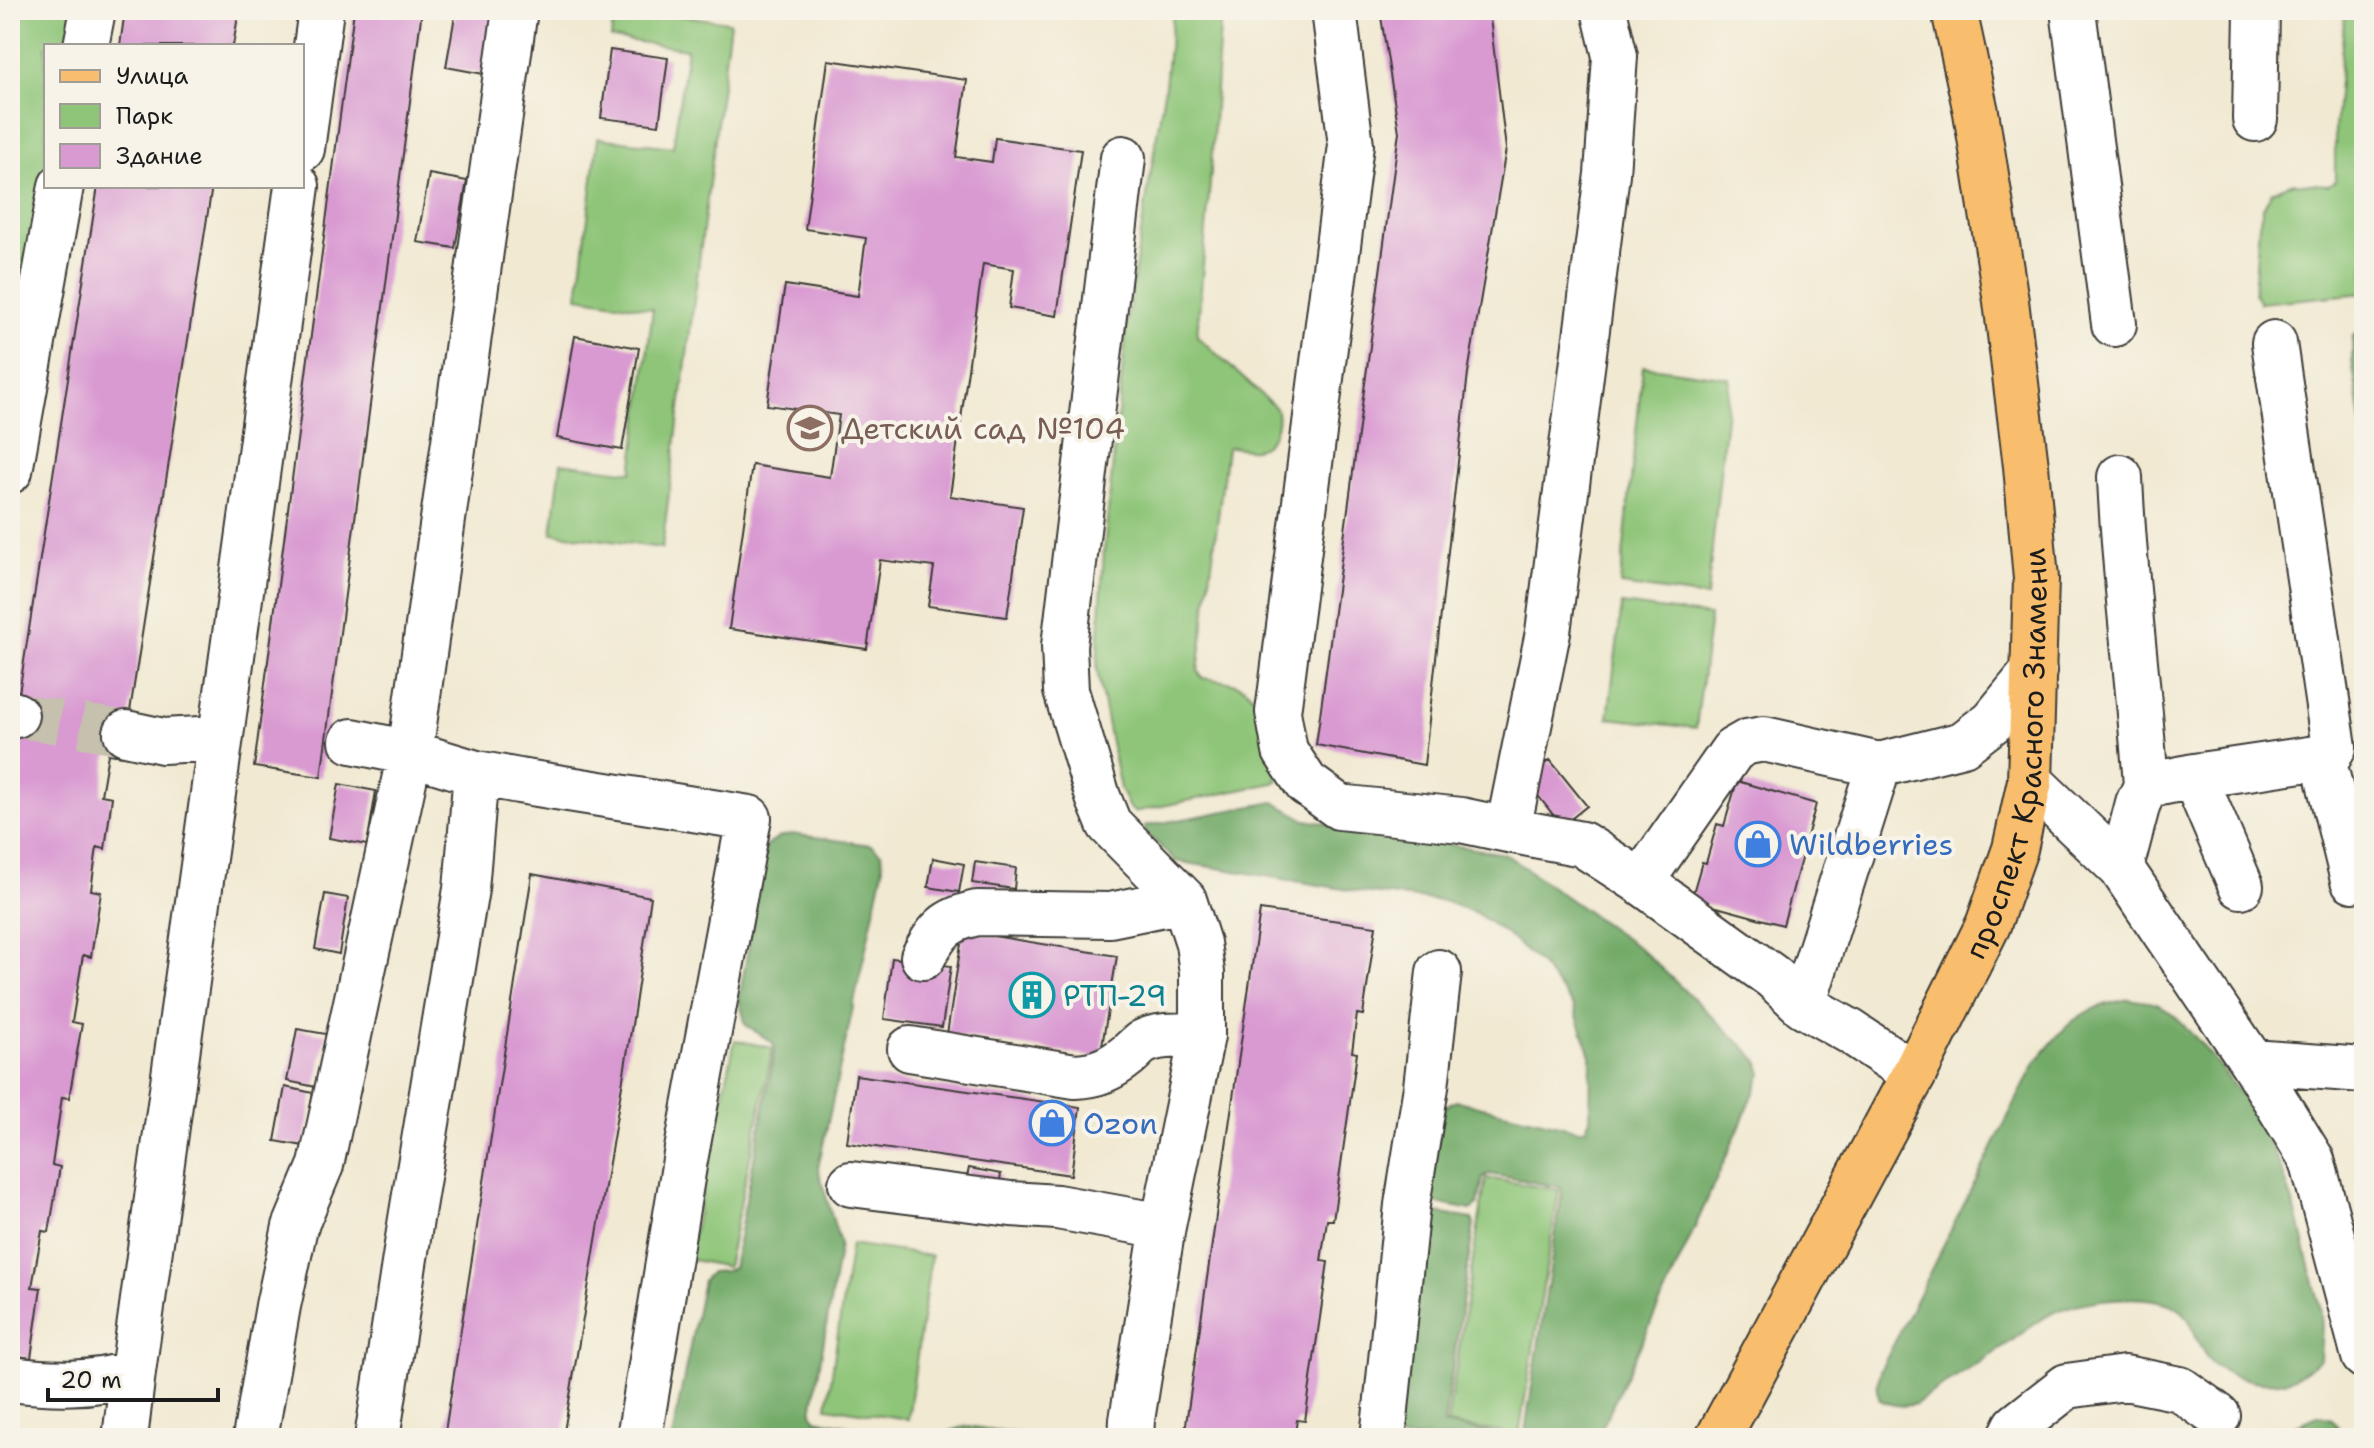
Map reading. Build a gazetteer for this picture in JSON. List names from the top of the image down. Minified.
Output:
{"streets":{"main road":["проспект Красного Знамени"]},"places":{"school or university":["Детский сад №104"],"shop":["Wildberries","Ozon"],"building":["РТП-29"]},"legend":["Улица","Парк","Здание"],"scale_bar":"20 m"}
